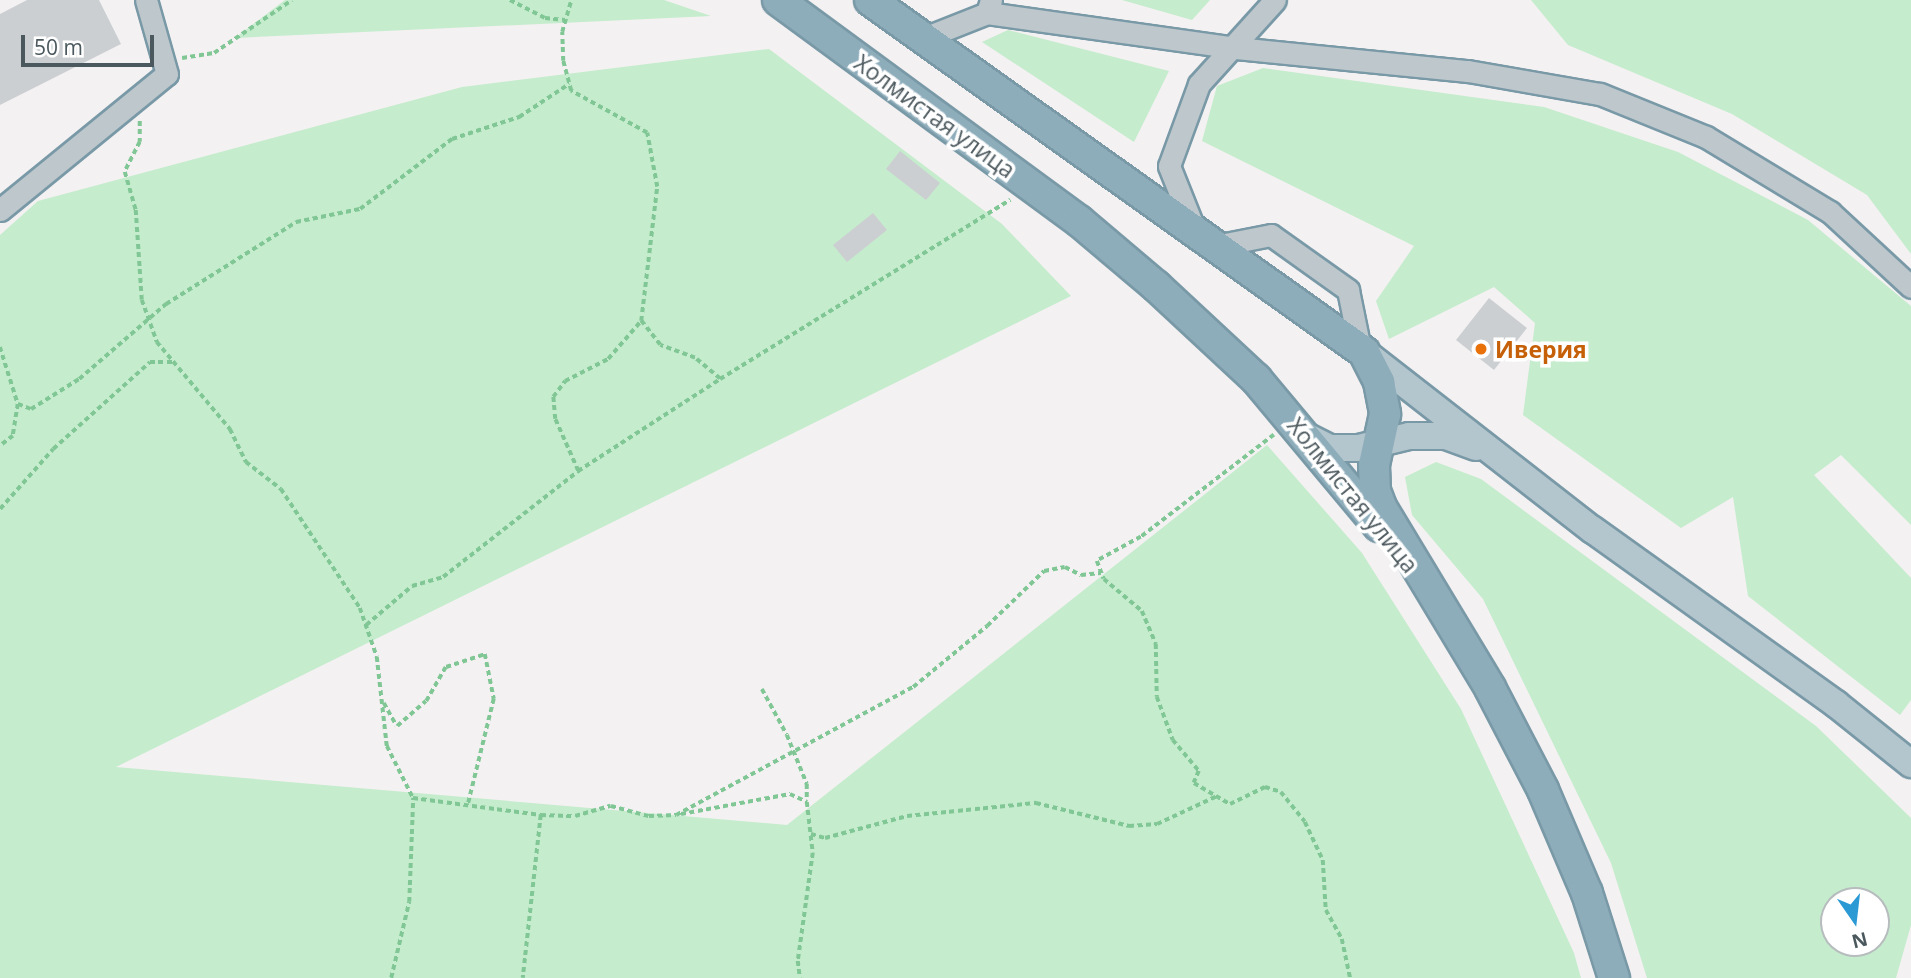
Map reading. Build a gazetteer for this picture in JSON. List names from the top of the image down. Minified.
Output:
{"streets":{"highway":["Холмистая улица"]},"places":["Иверия"],"scale_bar":"50 m","north":"bottom"}
